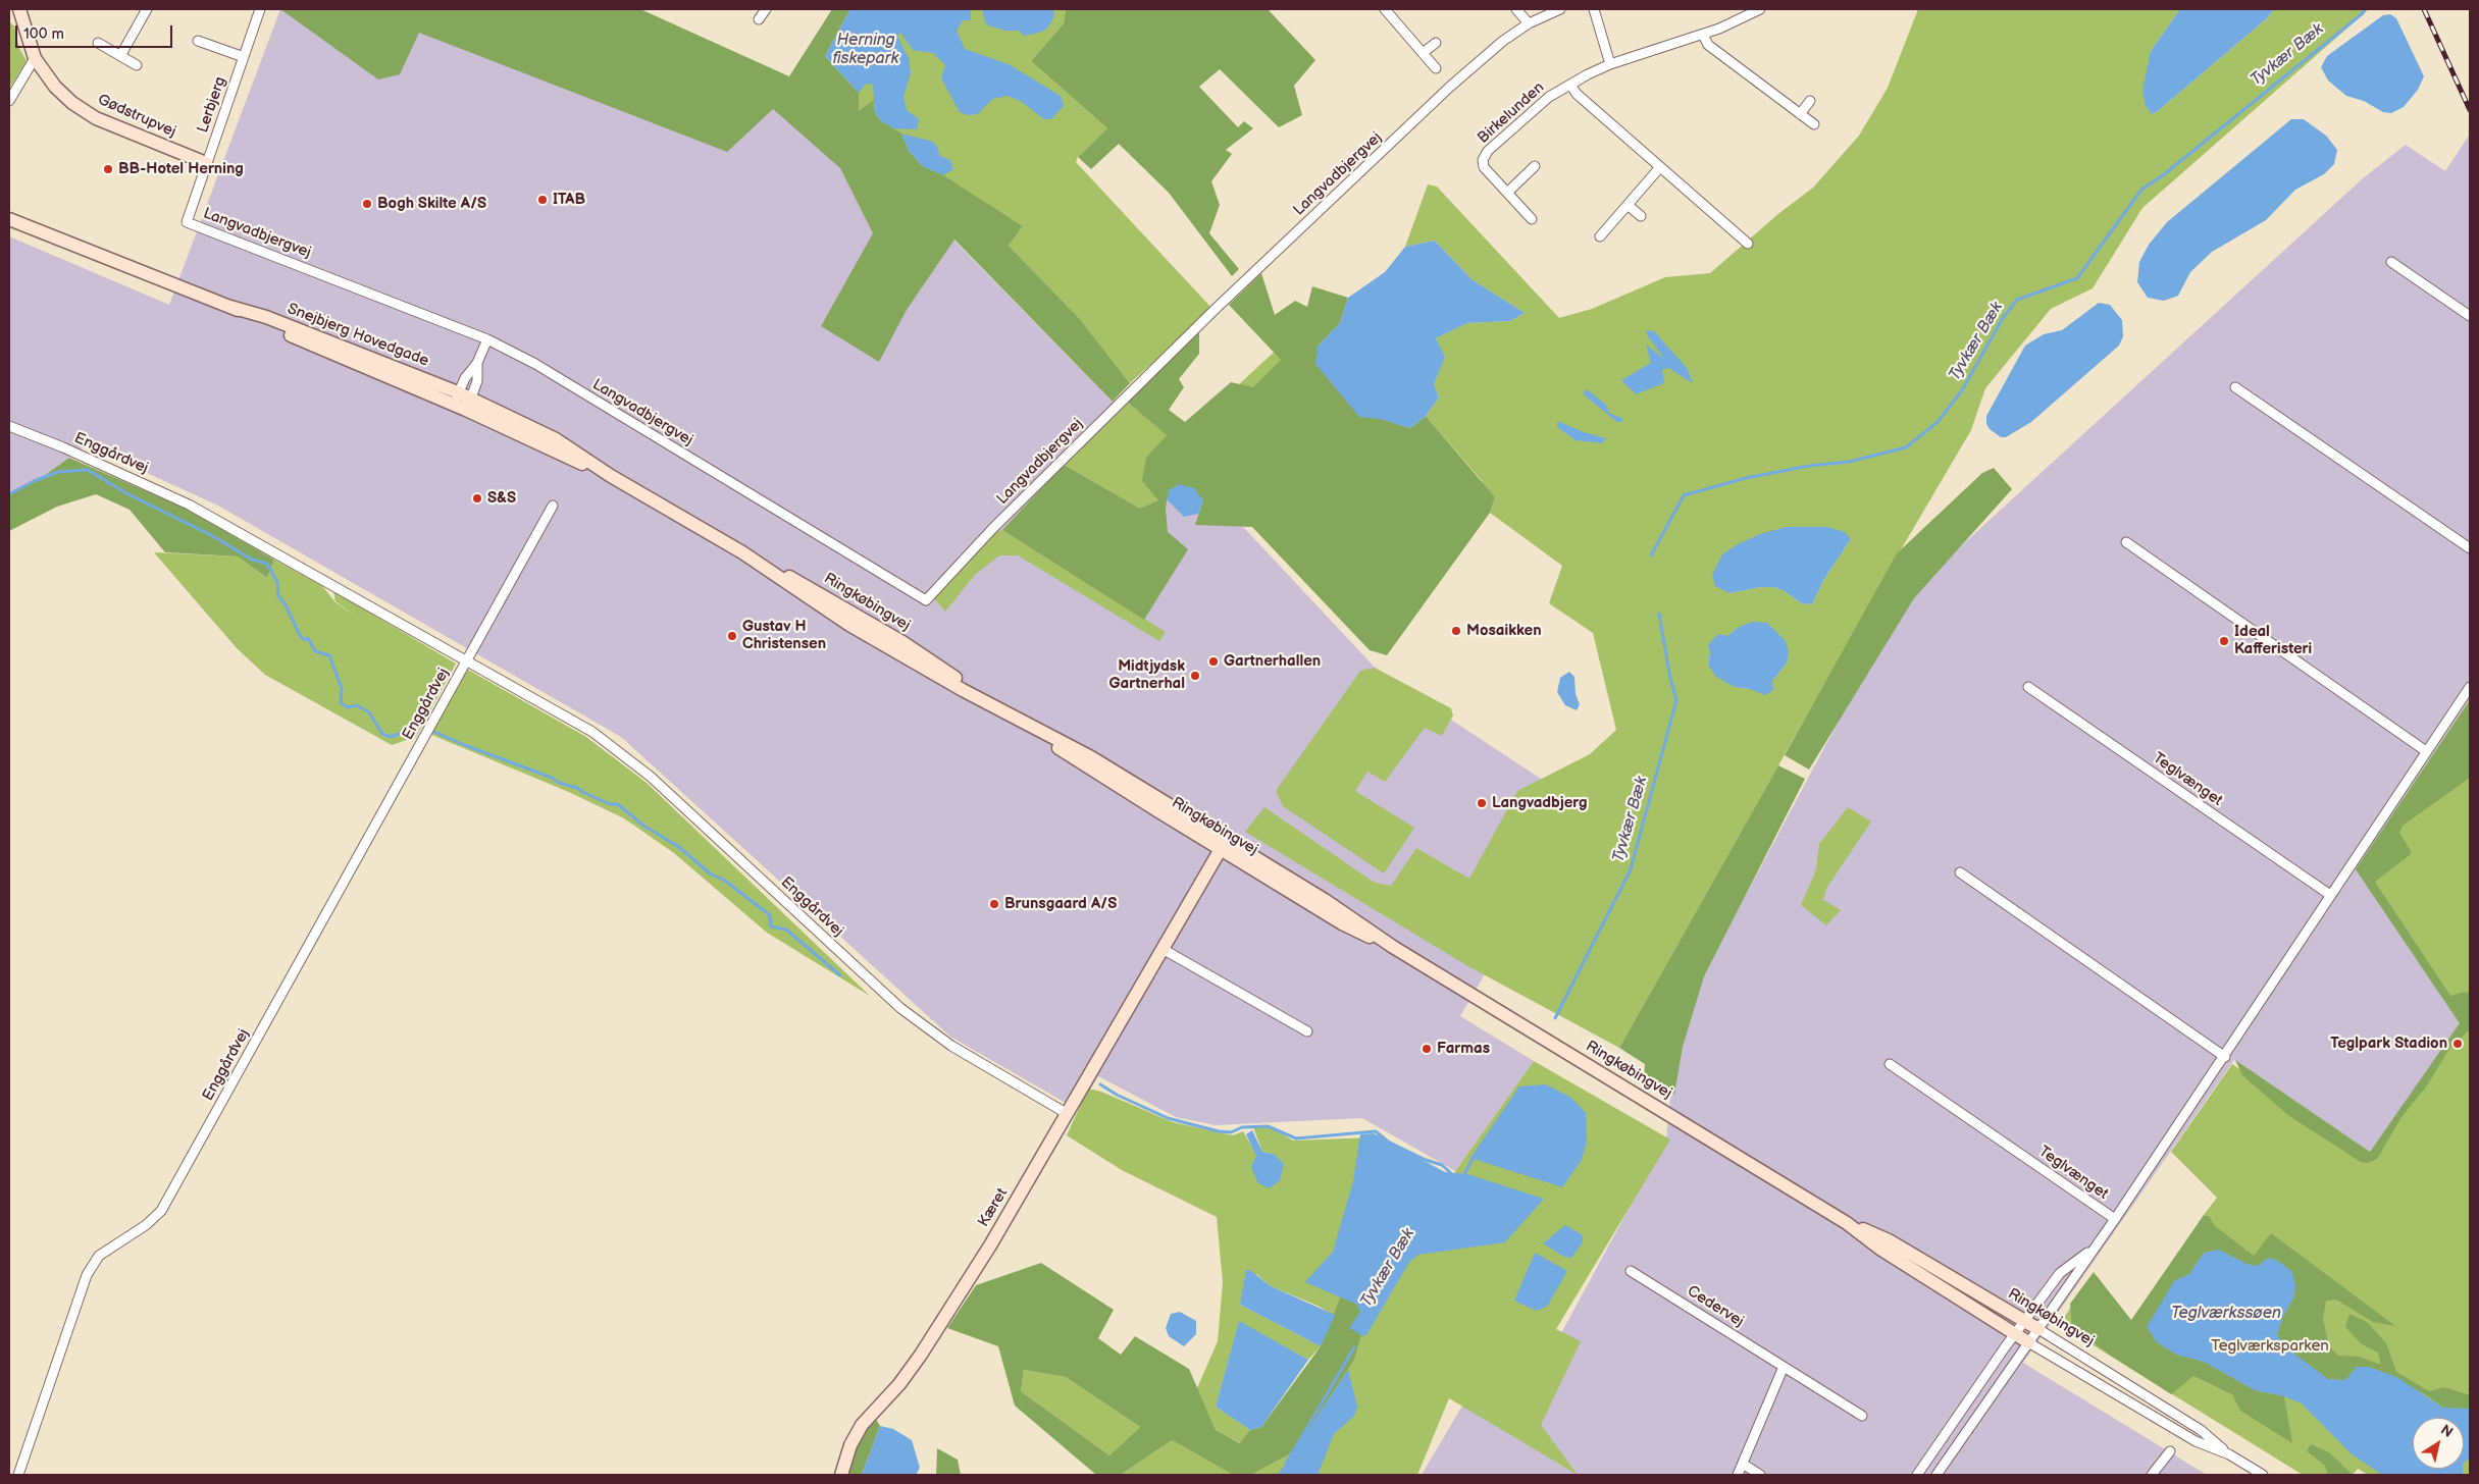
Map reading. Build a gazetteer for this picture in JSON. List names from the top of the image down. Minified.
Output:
{"streets":{"street":["Lerbjerg","Birkelunden","Gødstrupvej","Langvadbjergvej","Snejbjerg Hovedgade","Enggårdvej","Ringkøbingvej","Teglvænget","Kæret","Cedervej"]},"crossings":[["Lerbjerg","Gødstrupvej"],["Lerbjerg","Langvadbjergvej"],["Gødstrupvej","Langvadbjergvej"],["Snejbjerg Hovedgade","Ringkøbingvej"],["Enggårdvej","Kæret"],["Ringkøbingvej","Teglvænget"],["Ringkøbingvej","Kæret"]],"water":["Herning fiskepark","Tyvkær Bæk","Teglværkssøen"],"parks":["Teglværksparken"],"places":["BB-Hotel Herning","ITAB","Bogh Skilte A/S","S&S","Mosaikken","Gustav H Christensen","Ideal Kafferisteri","Gartnerhallen","Midtjydsk Gartnerhal","Langvadbjerg","Brunsgaard A/S","Teglpark Stadion","Farmas"],"scale_bar":"100 m","north":"top right"}
